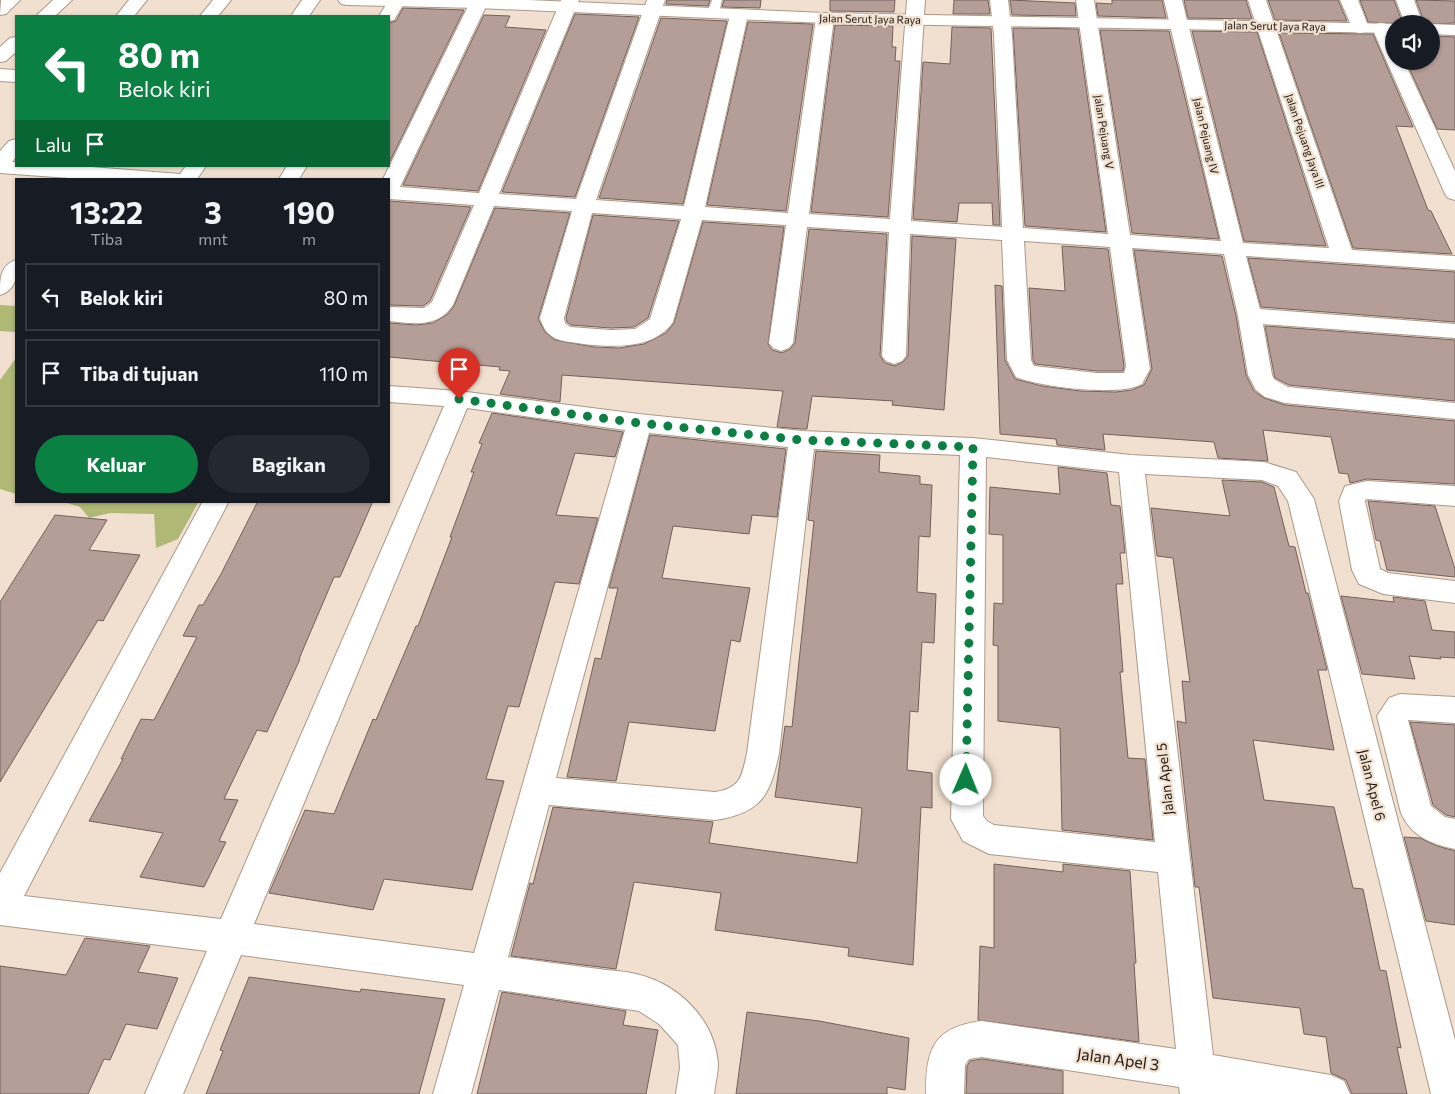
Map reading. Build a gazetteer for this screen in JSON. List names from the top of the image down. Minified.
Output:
{"streets":{"street":["Jalan Serut Jaya Raya","Jalan Pejuang V","Jalan Pejuang IV","Jalan Pejuang Jaya III","Jalan Apel 5","Jalan Apel 6","Jalan Apel 3"]},"crossings":[["Jalan Serut Jaya Raya","Jalan Pejuang V"],["Jalan Serut Jaya Raya","Jalan Pejuang IV"],["Jalan Serut Jaya Raya","Jalan Pejuang Jaya III"],["Jalan Apel 5","Jalan Apel 6"],["Jalan Apel 5","Jalan Apel 3"]],"page":{"turn":["80 m","Belok kiri"],"then":"Lalu","eta":["13:22","Tiba","3","mnt","190","m"],"list":[{"name":"Belok kiri","value":"80 m"},{"name":"Tiba di tujuan","value":"110 m"}],"buttons":["Keluar","Bagikan"]}}
